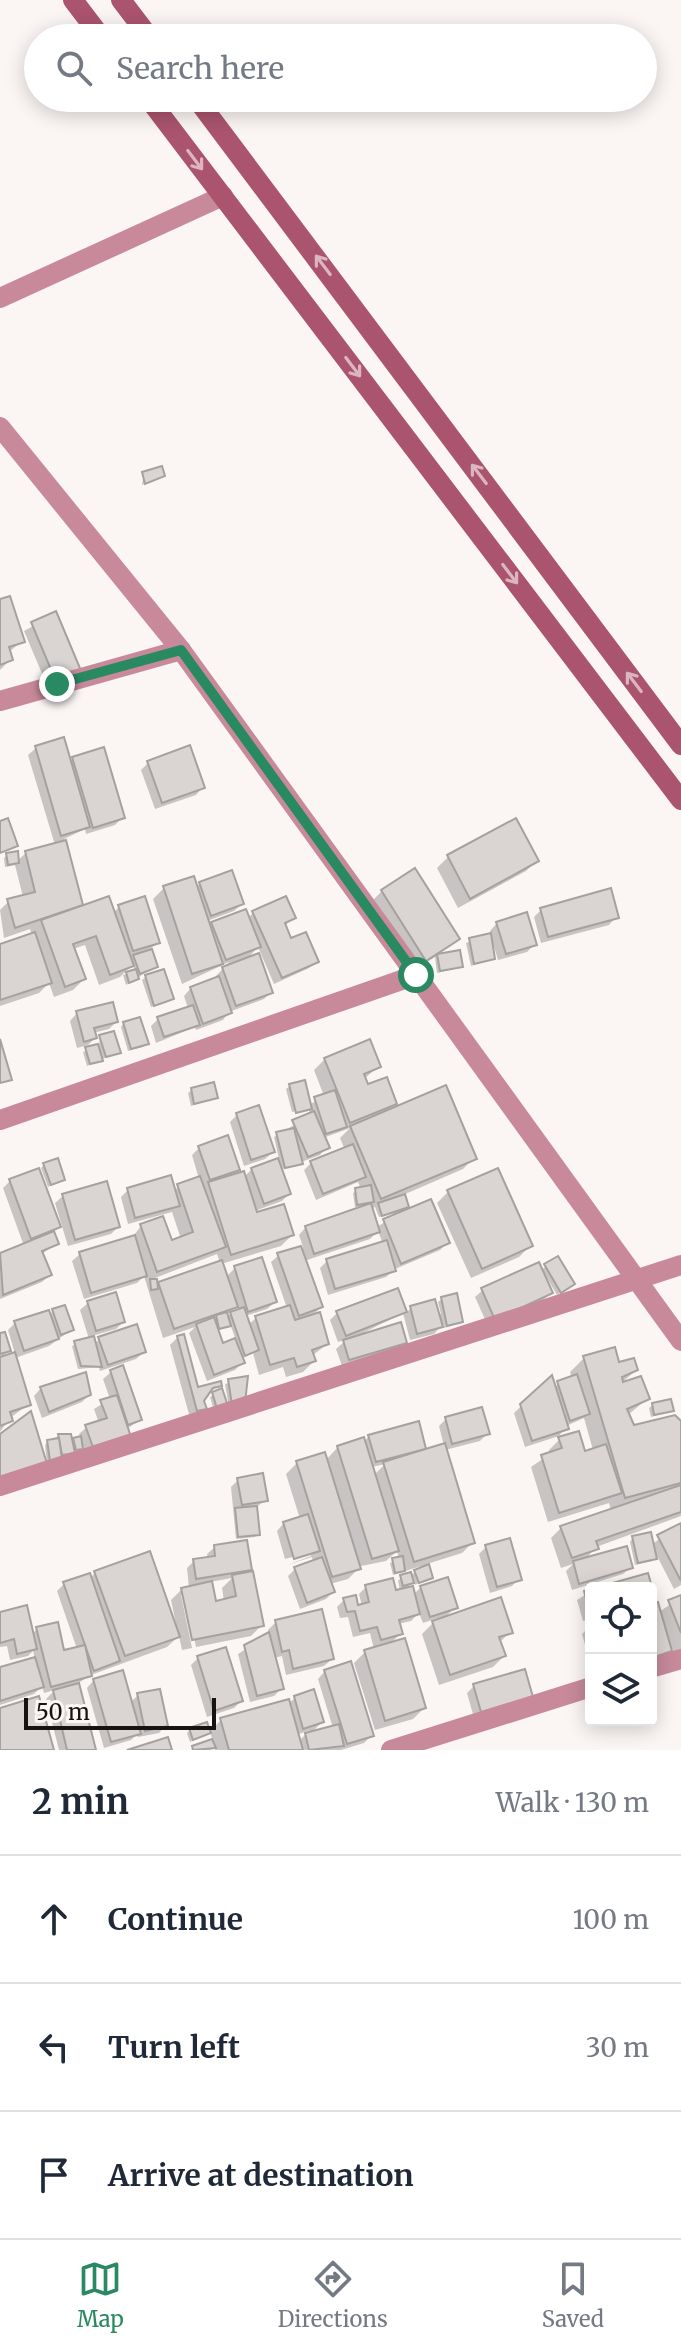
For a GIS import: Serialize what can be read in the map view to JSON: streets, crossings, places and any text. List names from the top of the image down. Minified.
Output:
{"scale_bar":"50 m","page":{"search":"Search here","scale":"50 m","heading":["2 min","Walk · 130 m"],"list":[["Continue","100 m"],["Turn left","30 m"],"Arrive at destination"],"nav":["Map","Directions","Saved"]}}
